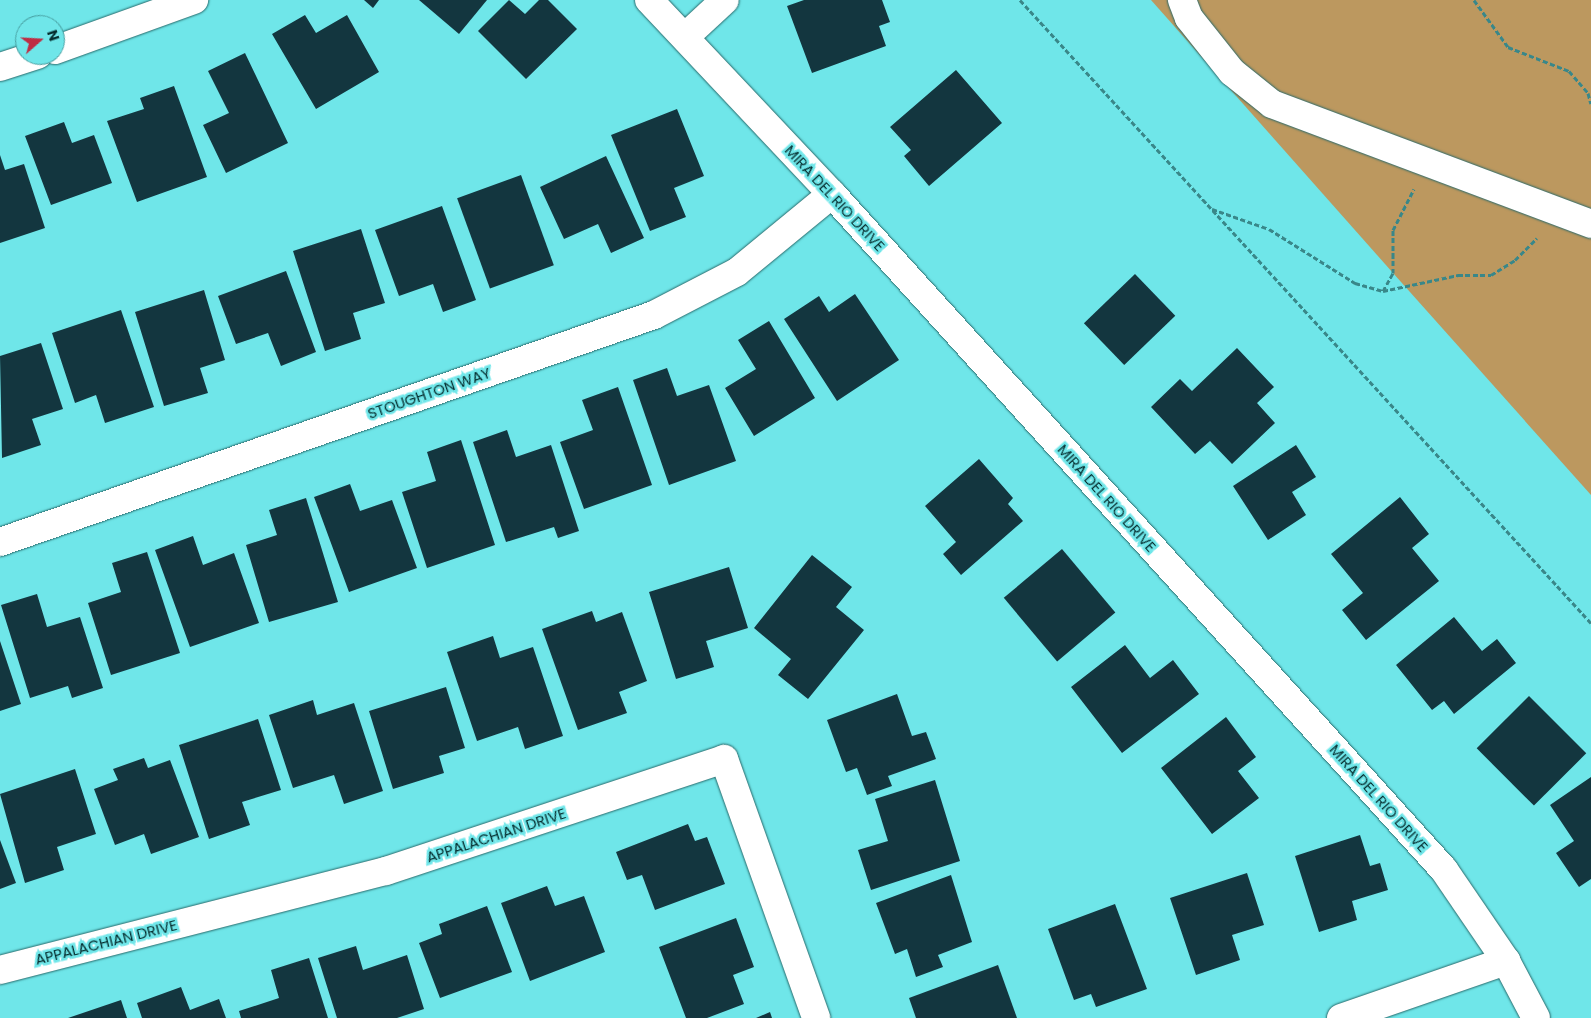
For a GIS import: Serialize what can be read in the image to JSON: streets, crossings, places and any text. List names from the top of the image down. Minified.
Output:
{"streets":{"street":["MIRA DEL RIO DRIVE","STOUGHTON WAY","APPALACHIAN DRIVE"]},"crossings":[["MIRA DEL RIO DRIVE","STOUGHTON WAY"]],"north":"right"}
